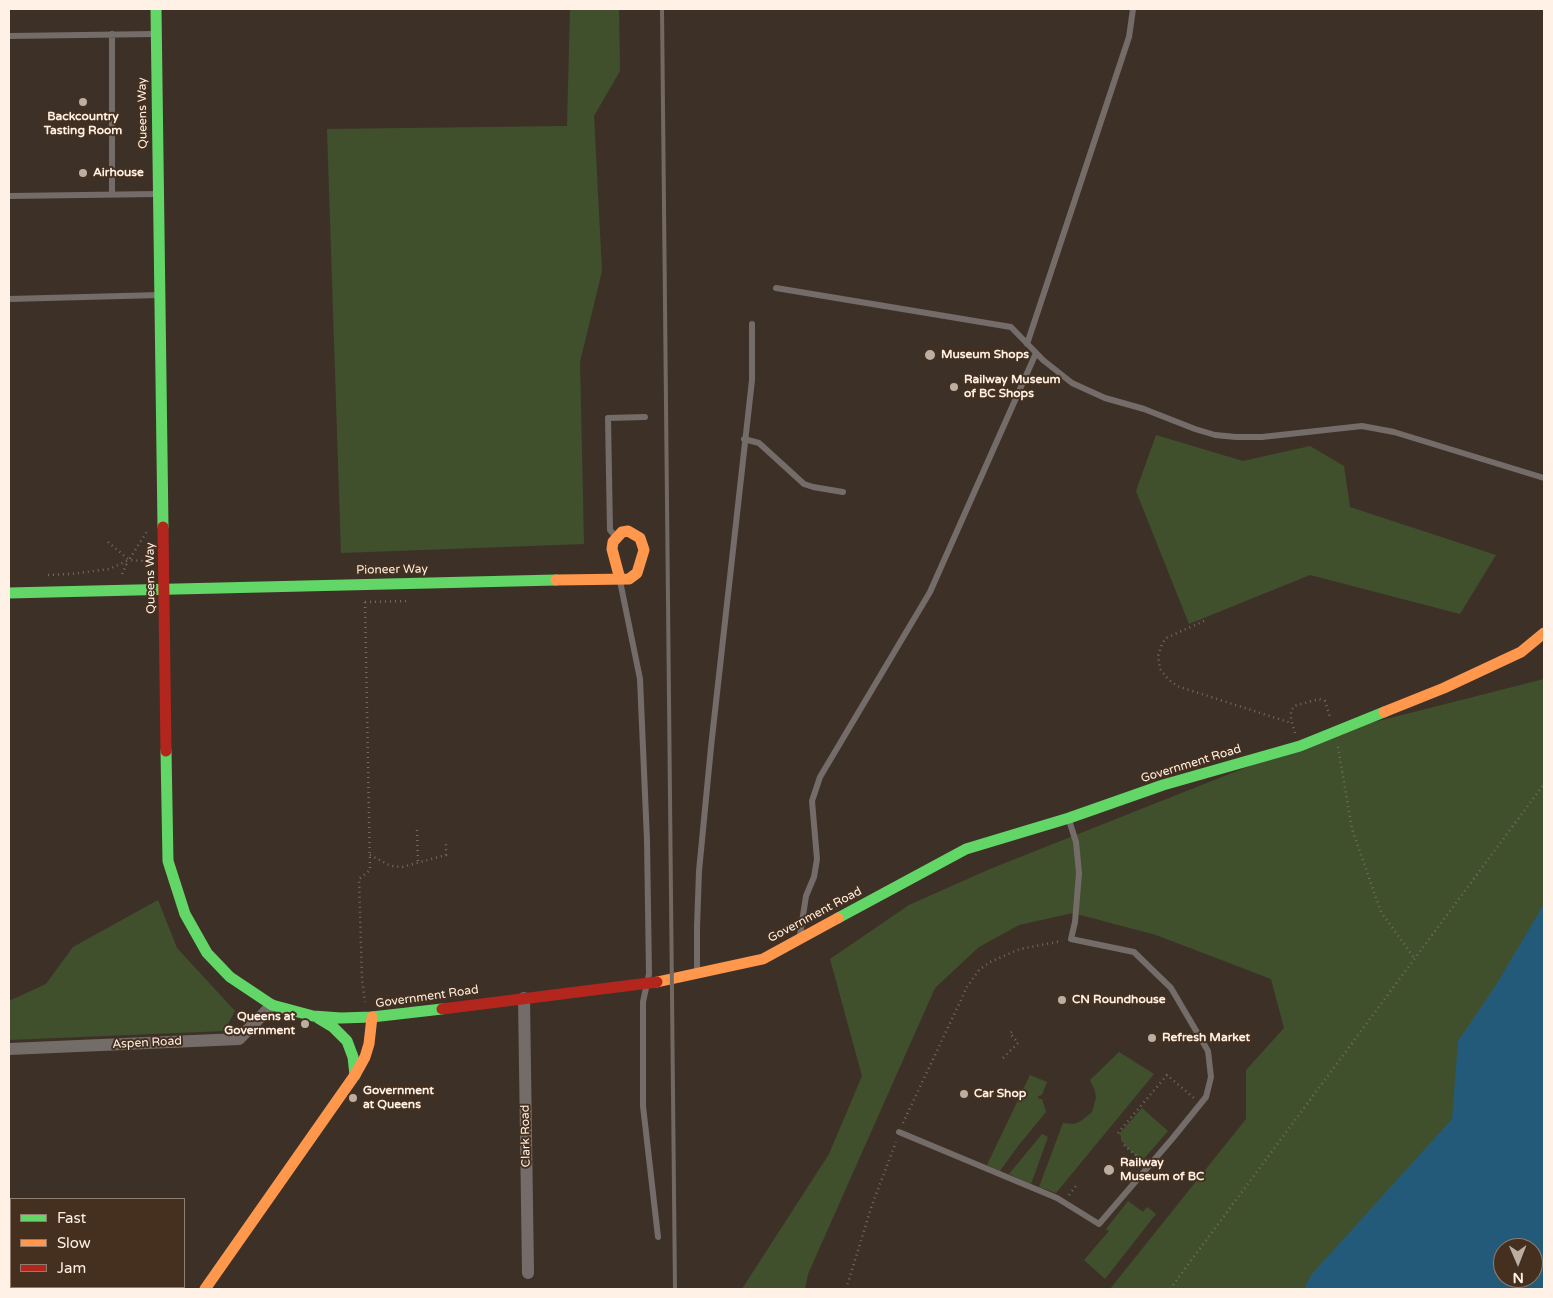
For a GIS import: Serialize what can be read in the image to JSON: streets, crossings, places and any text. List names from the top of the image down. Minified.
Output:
{"streets":{"street":["Queens Way","Pioneer Way","Government Road","Aspen Road","Clark Road"]},"crossings":[["Queens Way","Pioneer Way"],["Queens Way","Government Road"],["Queens Way","Aspen Road"],["Government Road","Clark Road"]],"places":["Backcountry Tasting Room","Airhouse","Museum Shops","Railway Museum of BC Shops","CN Roundhouse","Queens at Government","Refresh Market","Car Shop","Government at Queens","Railway Museum of BC"],"legend":["Fast","Slow","Jam"],"north":"bottom"}
